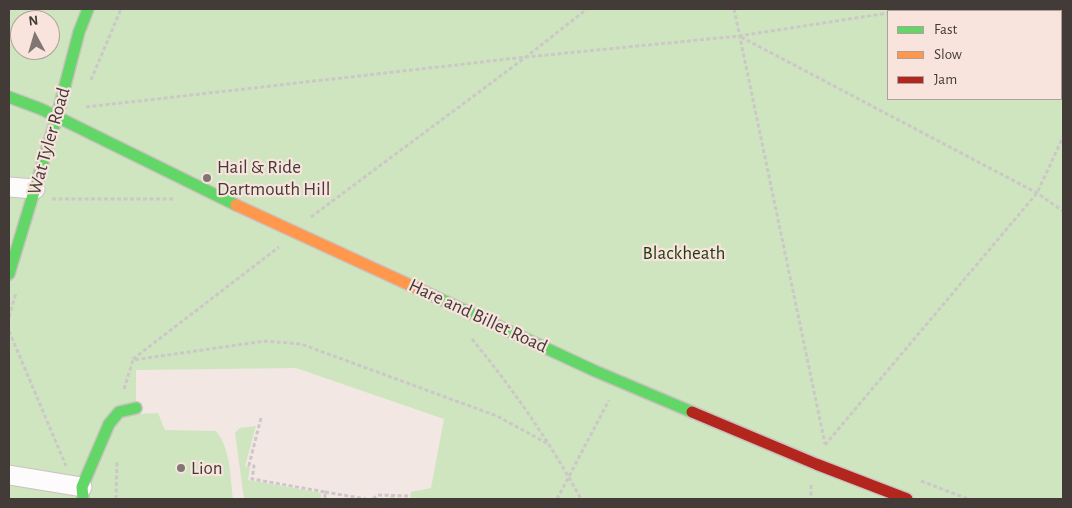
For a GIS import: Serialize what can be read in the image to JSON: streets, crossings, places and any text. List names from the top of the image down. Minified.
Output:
{"streets":{"street":["Wat Tyler Road","Hare and Billet Road"]},"crossings":[["Wat Tyler Road","Hare and Billet Road"]],"parks":["Blackheath"],"places":["Hail & Ride Dartmouth Hill","Lion"],"legend":["Fast","Slow","Jam"],"north":"top"}
